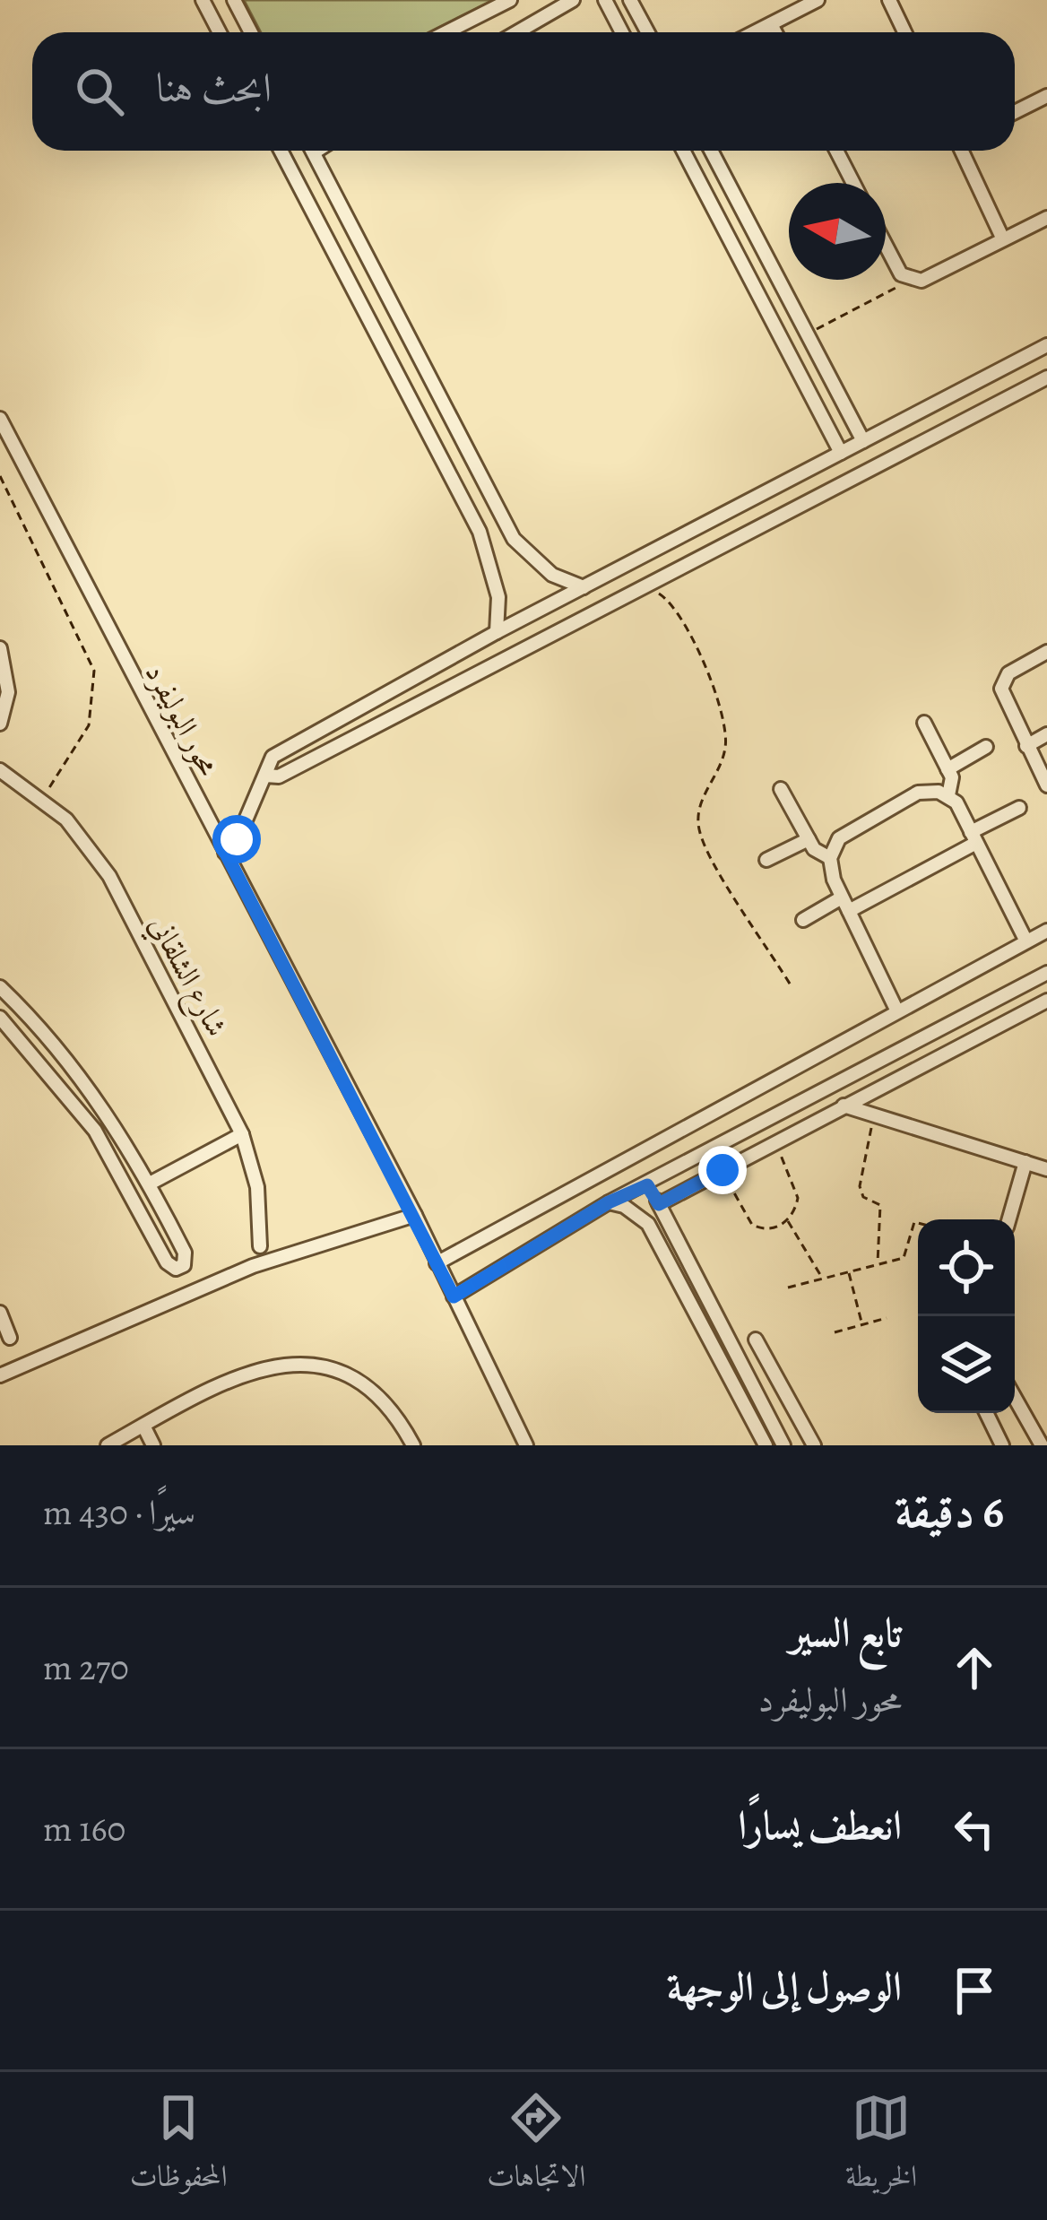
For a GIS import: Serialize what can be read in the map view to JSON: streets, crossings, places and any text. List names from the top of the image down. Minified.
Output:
{"streets":{"street":["محور البوليفرد","شارع الشلقاني"]},"north":"left","page":{"search":"ابحث هنا","heading":["6 دقيقة","سيرًا · 430 m"],"list":[["تابع السير","محور البوليفرد","270 m"],["انعطف يسارًا","160 m"],"الوصول إلى الوجهة"],"nav":["الخريطة","الاتجاهات","المحفوظات"]}}
